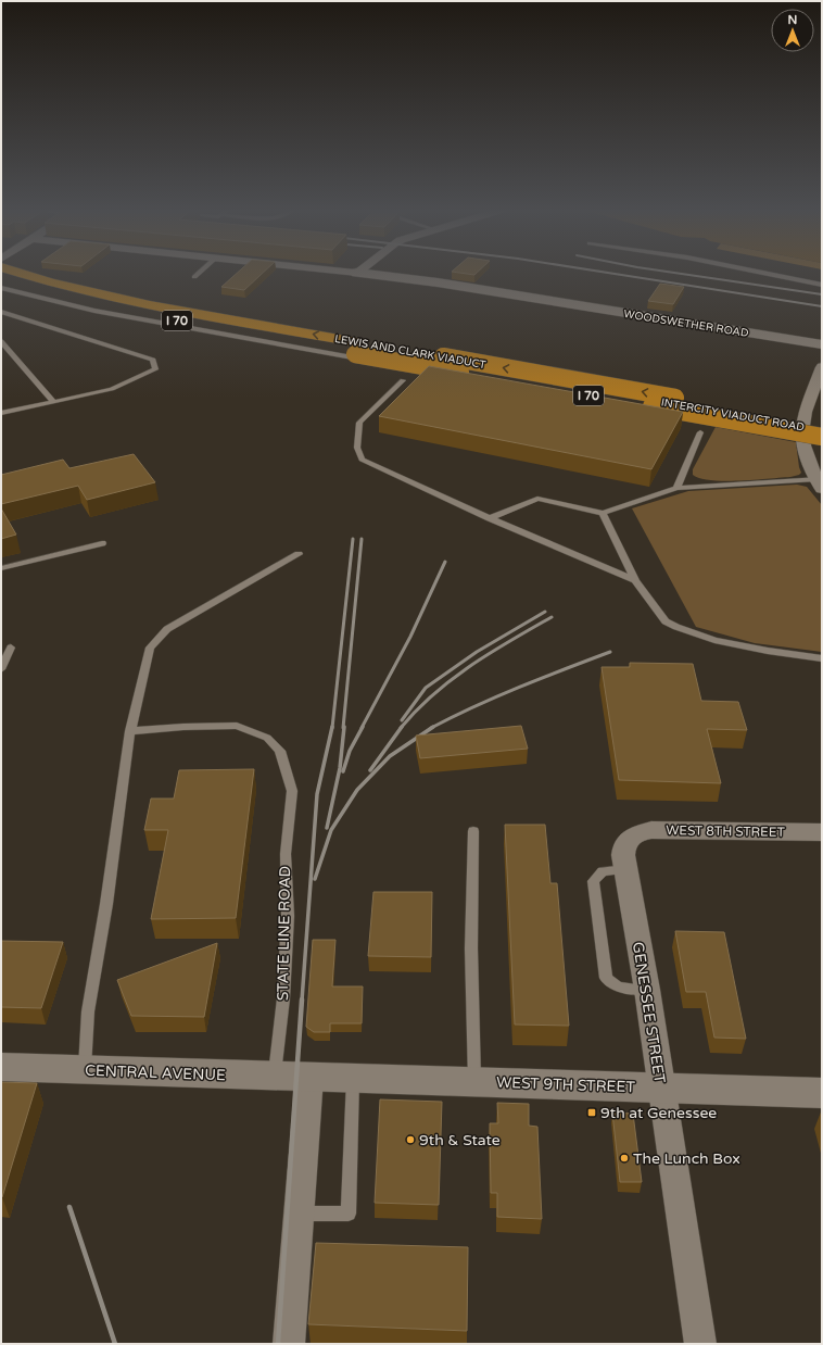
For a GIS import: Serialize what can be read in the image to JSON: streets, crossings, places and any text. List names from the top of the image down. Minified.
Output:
{"streets":{"highway":["I 70","LEWIS AND CLARK VIADUCT"],"street":["WOODSWETHER ROAD","WEST 8TH STREET","GENESSEE STREET","CENTRAL AVENUE","WEST 9TH STREET"],"lane":["INTERCITY VIADUCT ROAD","STATE LINE ROAD"]},"crossings":[["WEST 8TH STREET","GENESSEE STREET"],["STATE LINE ROAD","CENTRAL AVENUE"],["GENESSEE STREET","WEST 9TH STREET"],["CENTRAL AVENUE","WEST 9TH STREET"]],"places":{"transit":["9th at Genessee"],"other":["9th & State","The Lunch Box"]},"north":"top"}
